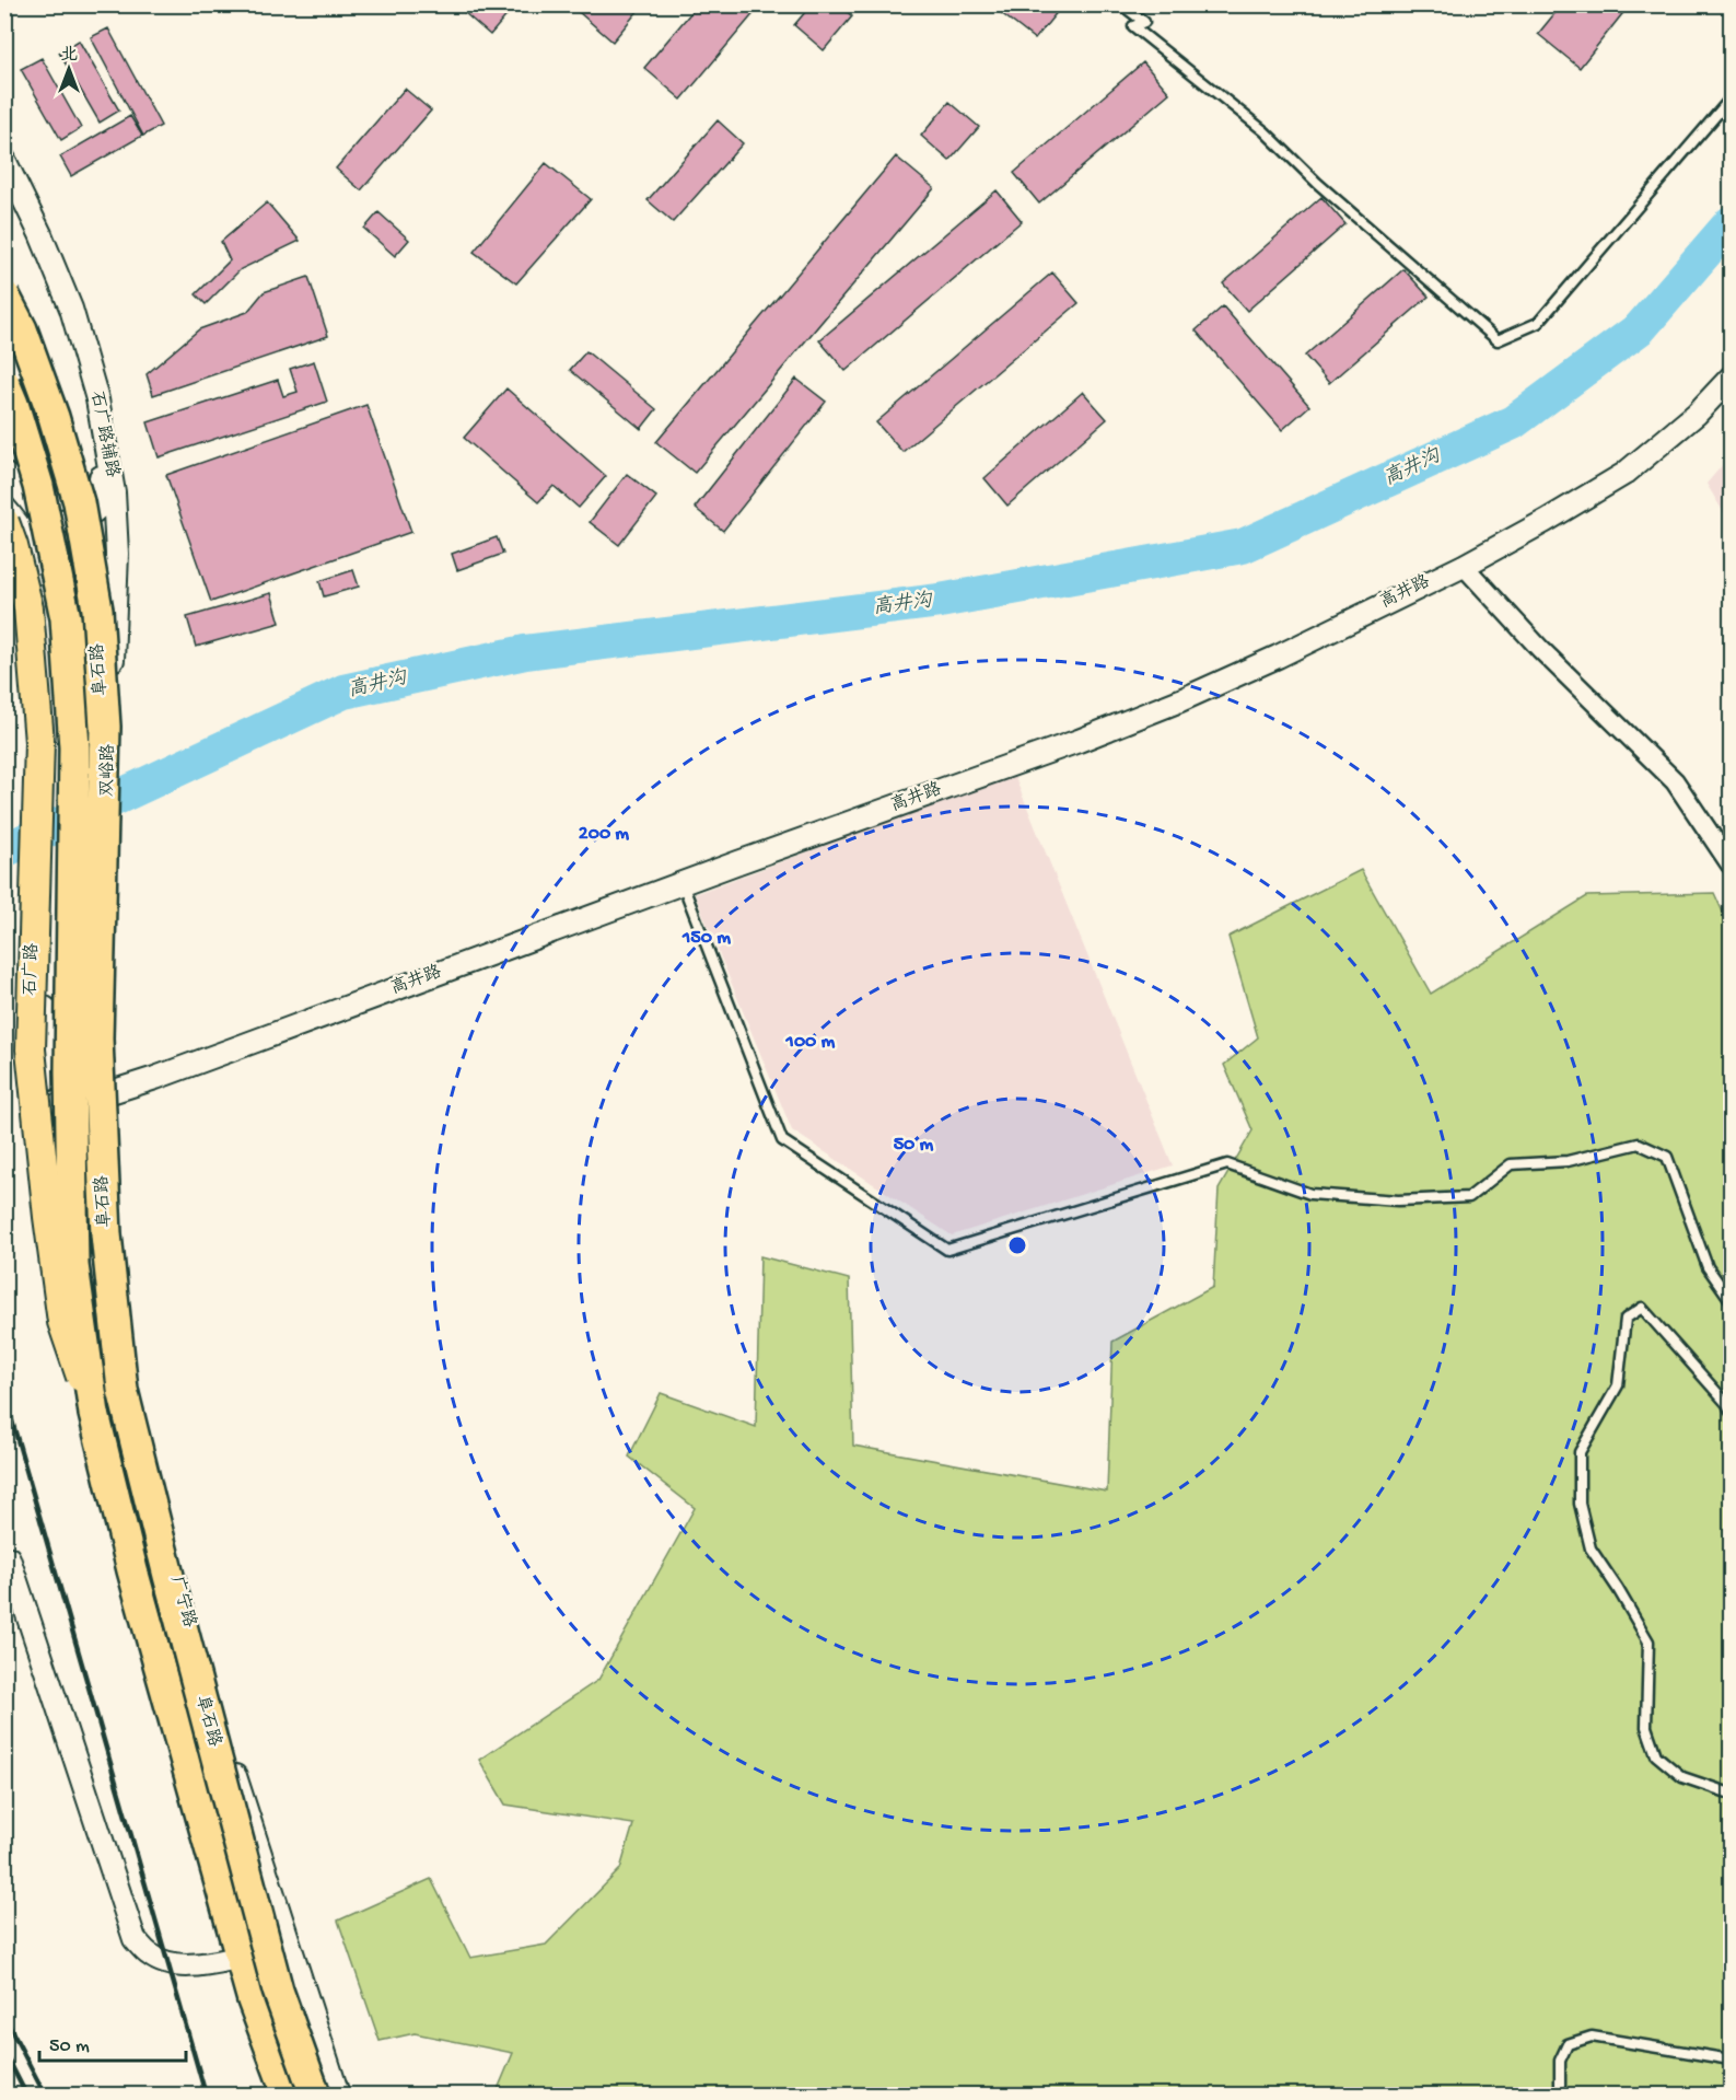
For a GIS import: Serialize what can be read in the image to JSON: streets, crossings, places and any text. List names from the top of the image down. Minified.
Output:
{"streets":{"highway":["阜石路"],"main road":["石广路"],"street":["石广路辅路","高井路","双峪路","广宁路"]},"crossings":[["石广路辅路","双峪路"],["高井路","双峪路"],["高井路","广宁路"],["阜石路","石广路"],["双峪路","广宁路"]],"water":["高井沟"],"scale_bar":"50 m","north":"top","rings":["200 m","150 m","100 m","50 m"]}
